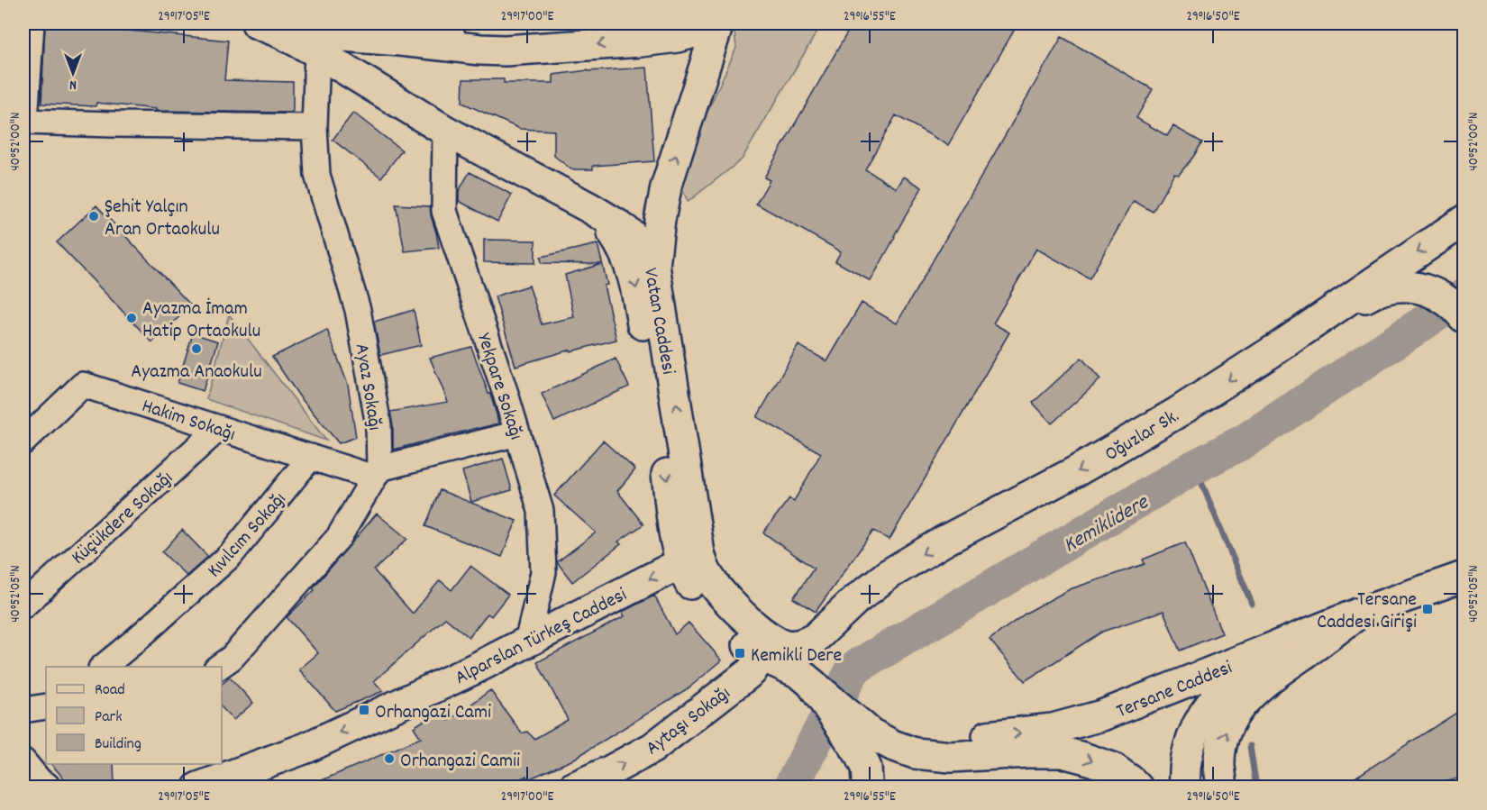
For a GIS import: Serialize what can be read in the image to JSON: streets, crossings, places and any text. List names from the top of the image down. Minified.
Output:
{"streets":{"main road":["Vatan Caddesi","Oğuzlar Sk.","Alparslan Türkeş Caddesi","Tersane Caddesi","Aytaşı Sokağı"],"street":["Yekpare Sokağı","Ayaz Sokağı","Hakim Sokağı","Küçükdere Sokağı","Kıvılcım Sokağı"]},"crossings":[["Vatan Caddesi","Yekpare Sokağı"],["Vatan Caddesi","Ayaz Sokağı"],["Vatan Caddesi","Oğuzlar Sk."],["Vatan Caddesi","Alparslan Türkeş Caddesi"],["Yekpare Sokağı","Alparslan Türkeş Caddesi"],["Ayaz Sokağı","Hakim Sokağı"],["Hakim Sokağı","Küçükdere Sokağı"],["Hakim Sokağı","Kıvılcım Sokağı"]],"one_way":["Oğuzlar Sk.","Alparslan Türkeş Caddesi","Tersane Caddesi","Aytaşı Sokağı"],"water":["Kemiklidere"],"places":{"other":["Şehit Yalçın Aran Ortaokulu","Ayazma İmam Hatip Ortaokulu","Ayazma Anaokulu","Orhangazi Camii"],"transit":["Tersane Caddesi Girişi","Kemikli Dere","Orhangazi Cami"]},"legend":["Road","Park","Building"],"north":"bottom","coordinates":["29°17'05\"E","29°17'00\"E","29°16'55\"E","29°16'50\"E","40°52'00\"N","40°52'05\"N"]}
